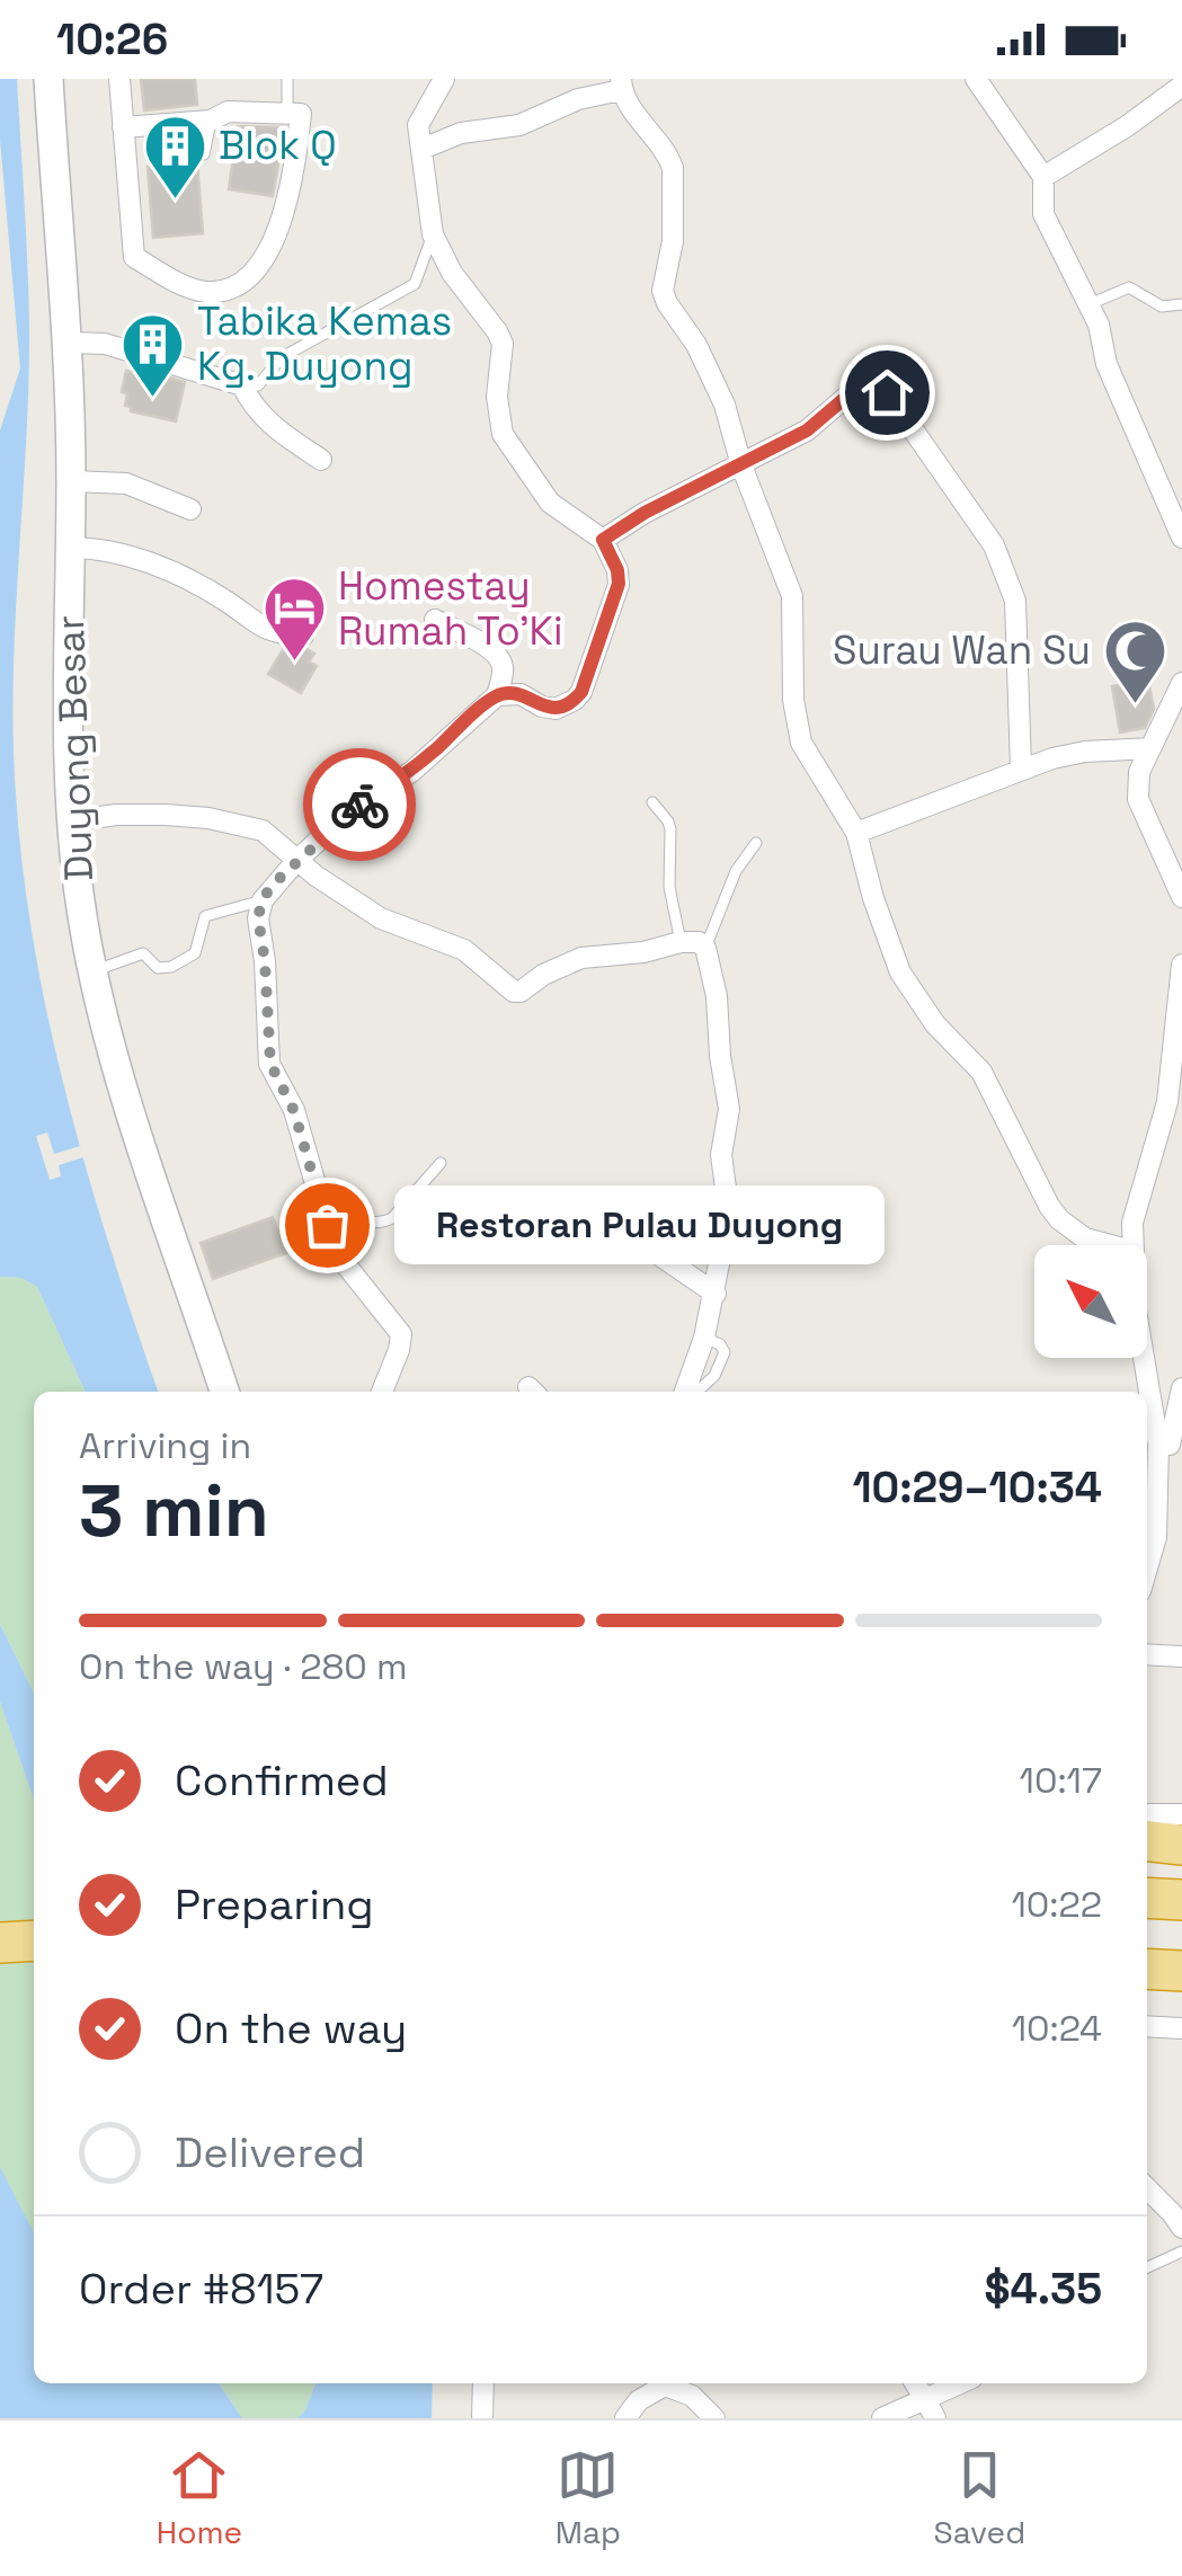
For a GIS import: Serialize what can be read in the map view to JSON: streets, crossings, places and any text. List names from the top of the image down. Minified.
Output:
{"streets":{"street":["Duyong Besar"]},"places":{"building":["Blok Q","Tabika Kemas Kg. Duyong"],"hotel":["Homestay Rumah To’Ki"],"mosque":["Surau Wan Su"],"other":["Restoran Pulau Duyong"]},"north":"top left","page":{"status":"10:26","bubble":"Restoran Pulau Duyong","heading":["3 min","Arriving in","10:29–10:34"],"panel":["Order #8157","$4.35"],"bar":"On the way · 280 m","list":[["Confirmed","10:17"],["Preparing","10:22"],["On the way","10:24"],"Delivered"],"tabs":["Home","Map","Saved"]}}
